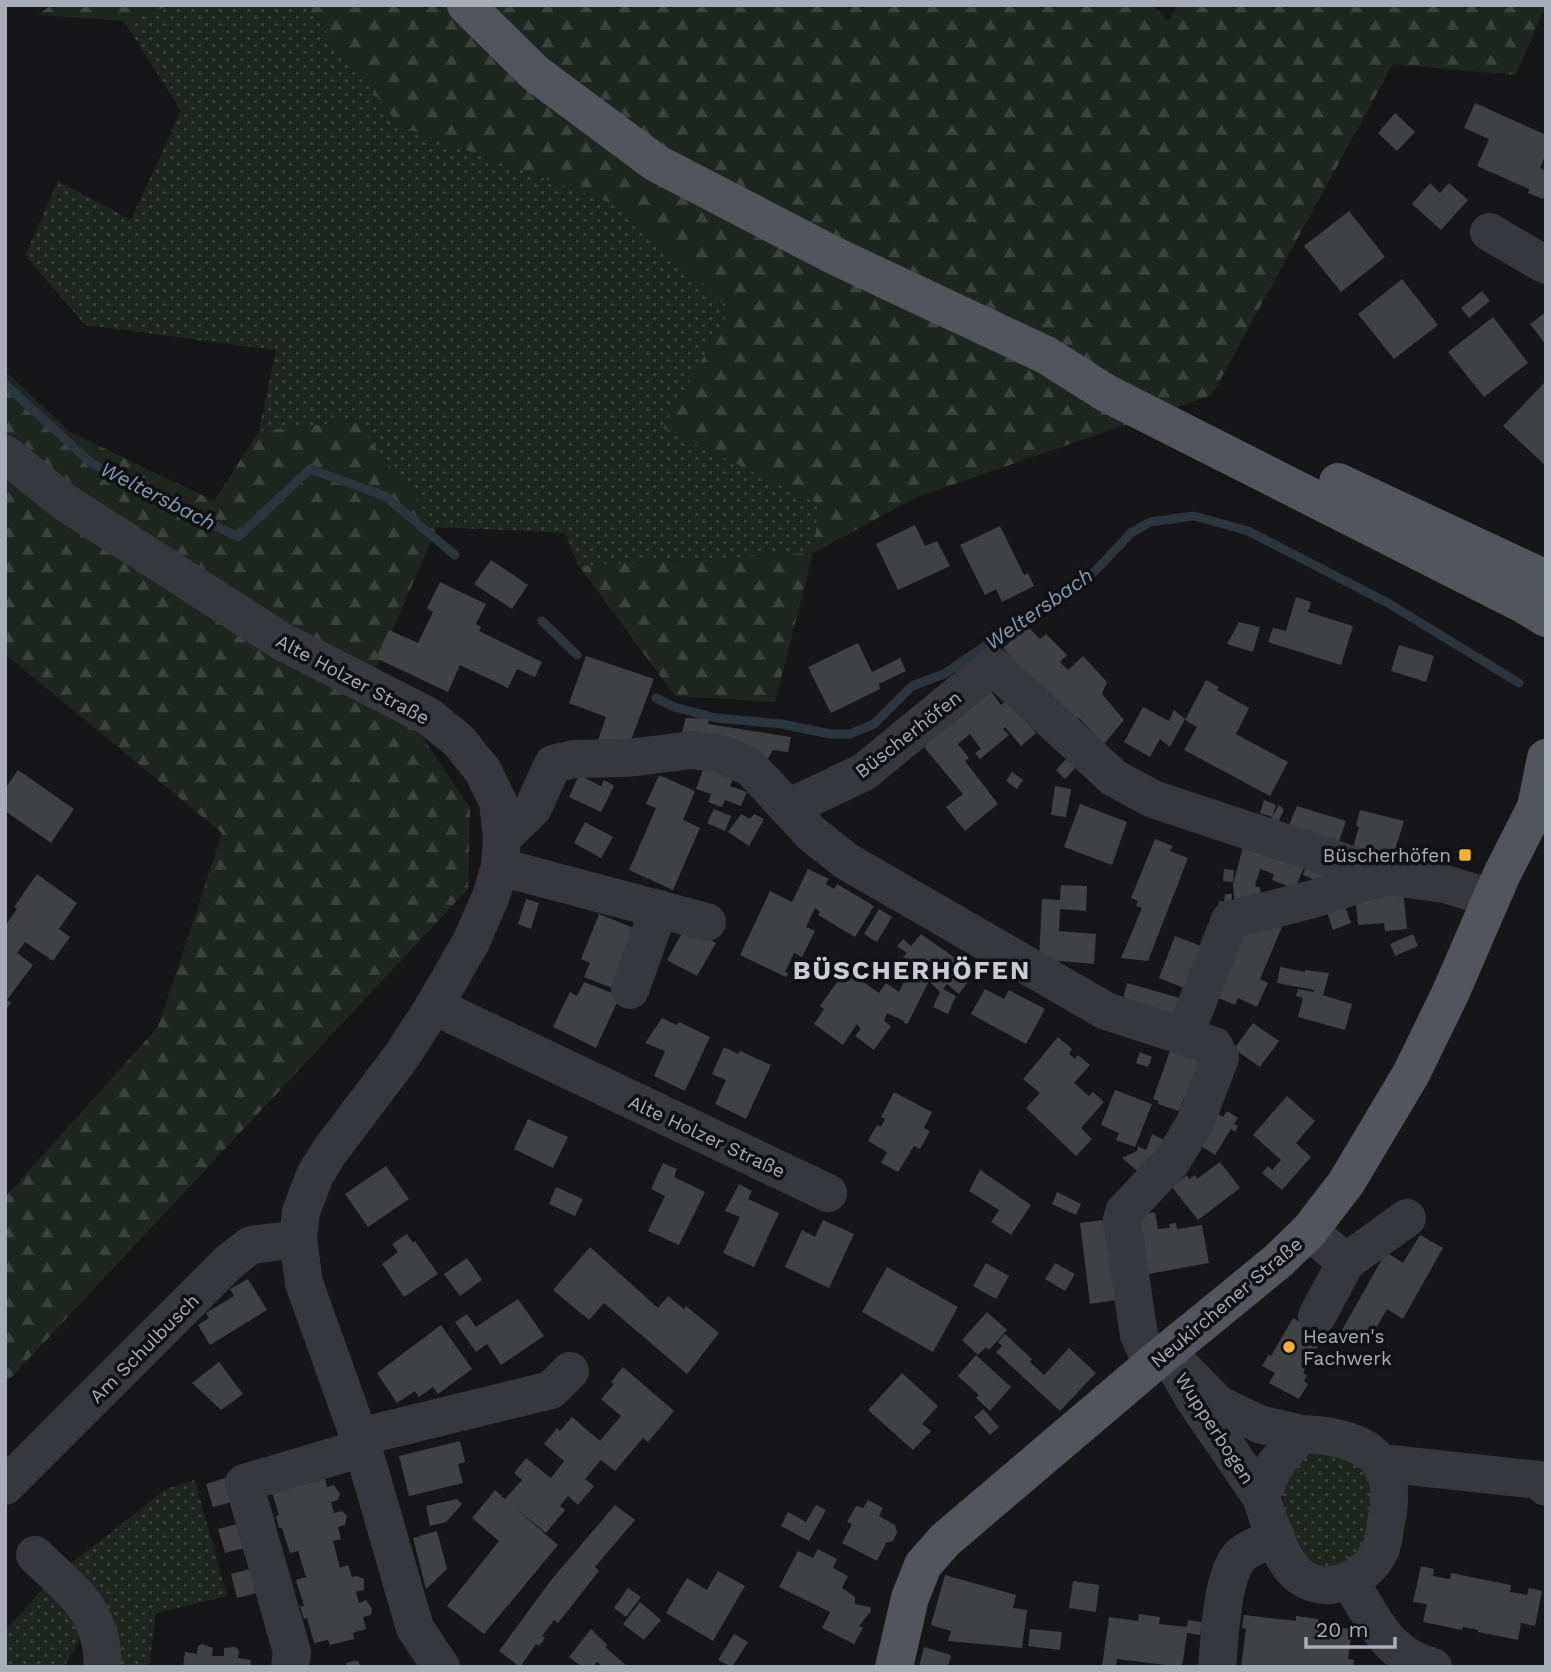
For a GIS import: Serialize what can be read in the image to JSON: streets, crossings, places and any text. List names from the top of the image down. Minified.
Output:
{"streets":{"main road":["Neukirchener Straße"],"street":["Alte Holzer Straße","Büscherhöfen","Am Schulbusch","Wupperbogen"]},"crossings":[["Alte Holzer Straße","Am Schulbusch"],["Büscherhöfen","Neukirchener Straße"],["Neukirchener Straße","Wupperbogen"]],"districts":["BÜSCHERHÖFEN"],"water":["Weltersbach"],"places":{"transit":["Büscherhöfen"],"other":["Heaven's Fachwerk"]},"scale_bar":"20 m"}
